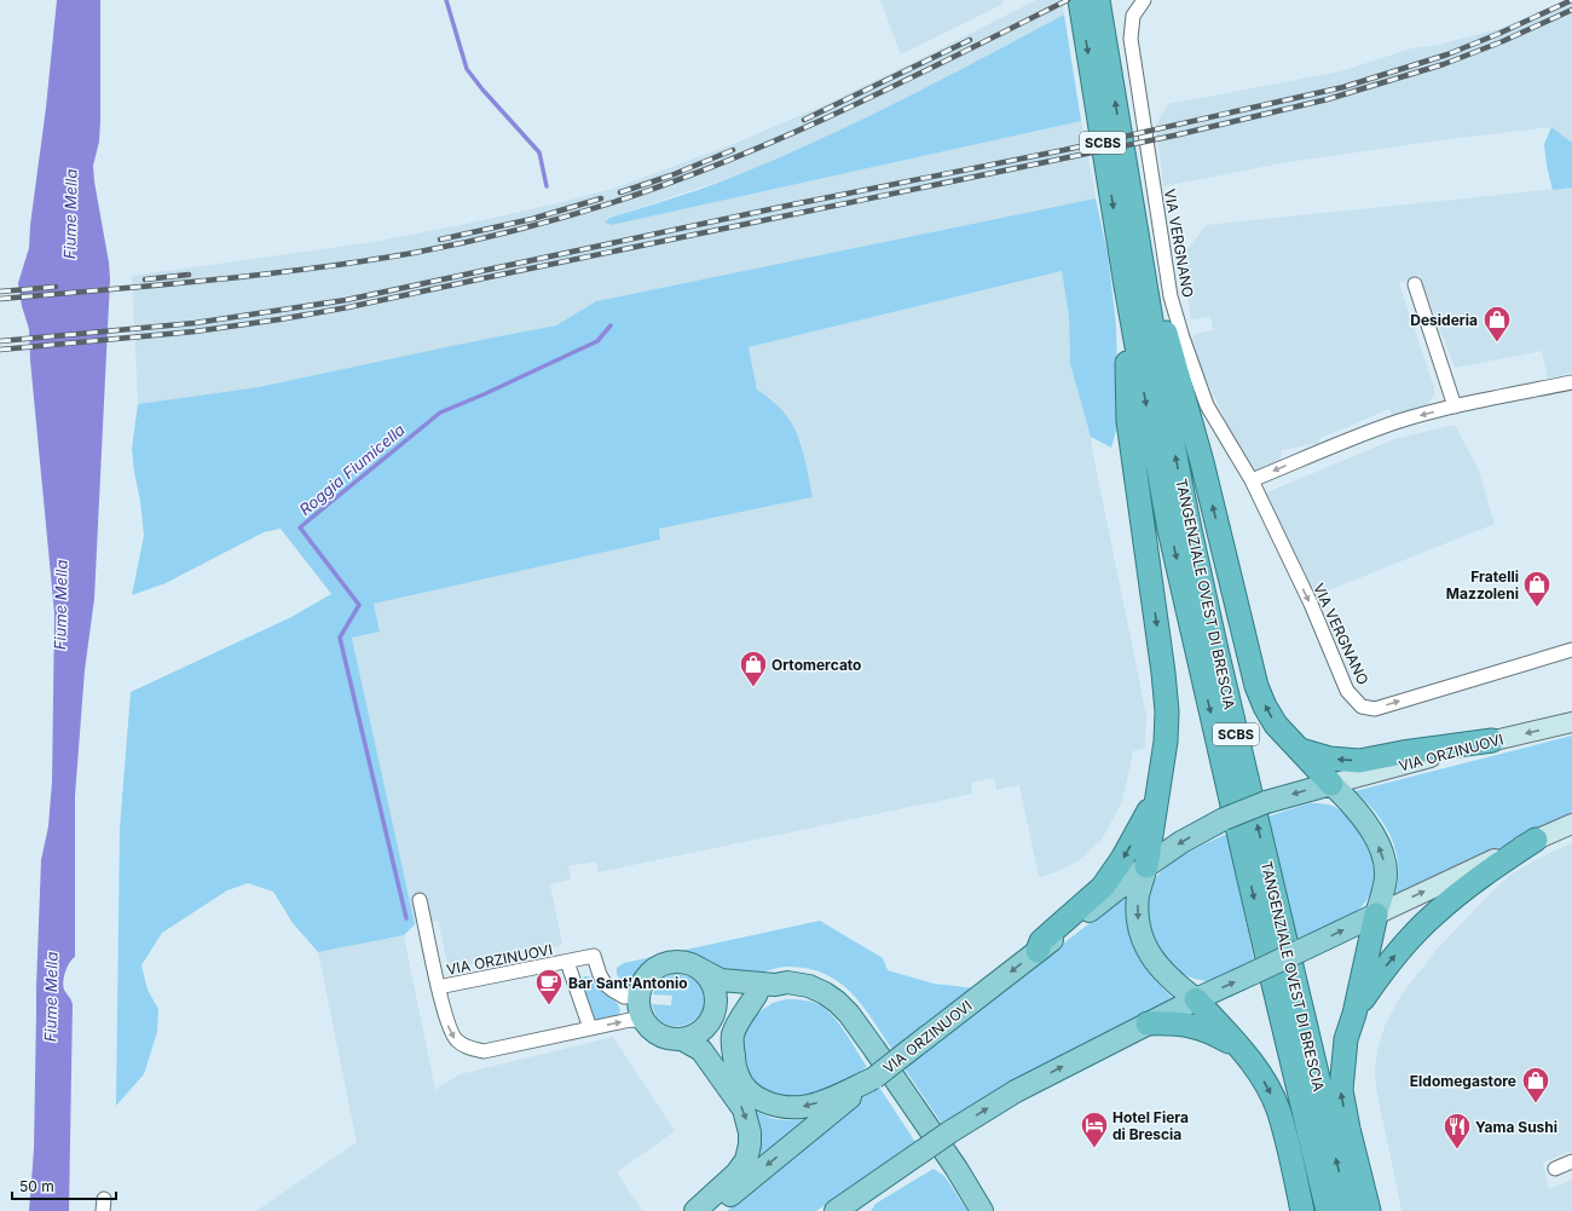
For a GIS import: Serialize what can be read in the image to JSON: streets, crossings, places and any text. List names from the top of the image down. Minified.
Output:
{"streets":{"highway":["SCBS","TANGENZIALE OVEST DI BRESCIA"],"main road":["VIA ORZINUOVI"],"street":["VIA VERGNANO"]},"water":["Fiume Mella","Roggia Fiumicella"],"places":{"shop":["Desideria","Fratelli Mazzoleni","Ortomercato","Eldomegastore"],"cafe":["Bar Sant'Antonio"],"hotel":["Hotel Fiera di Brescia"],"restaurant":["Yama Sushi"]},"scale_bar":"50 m"}
